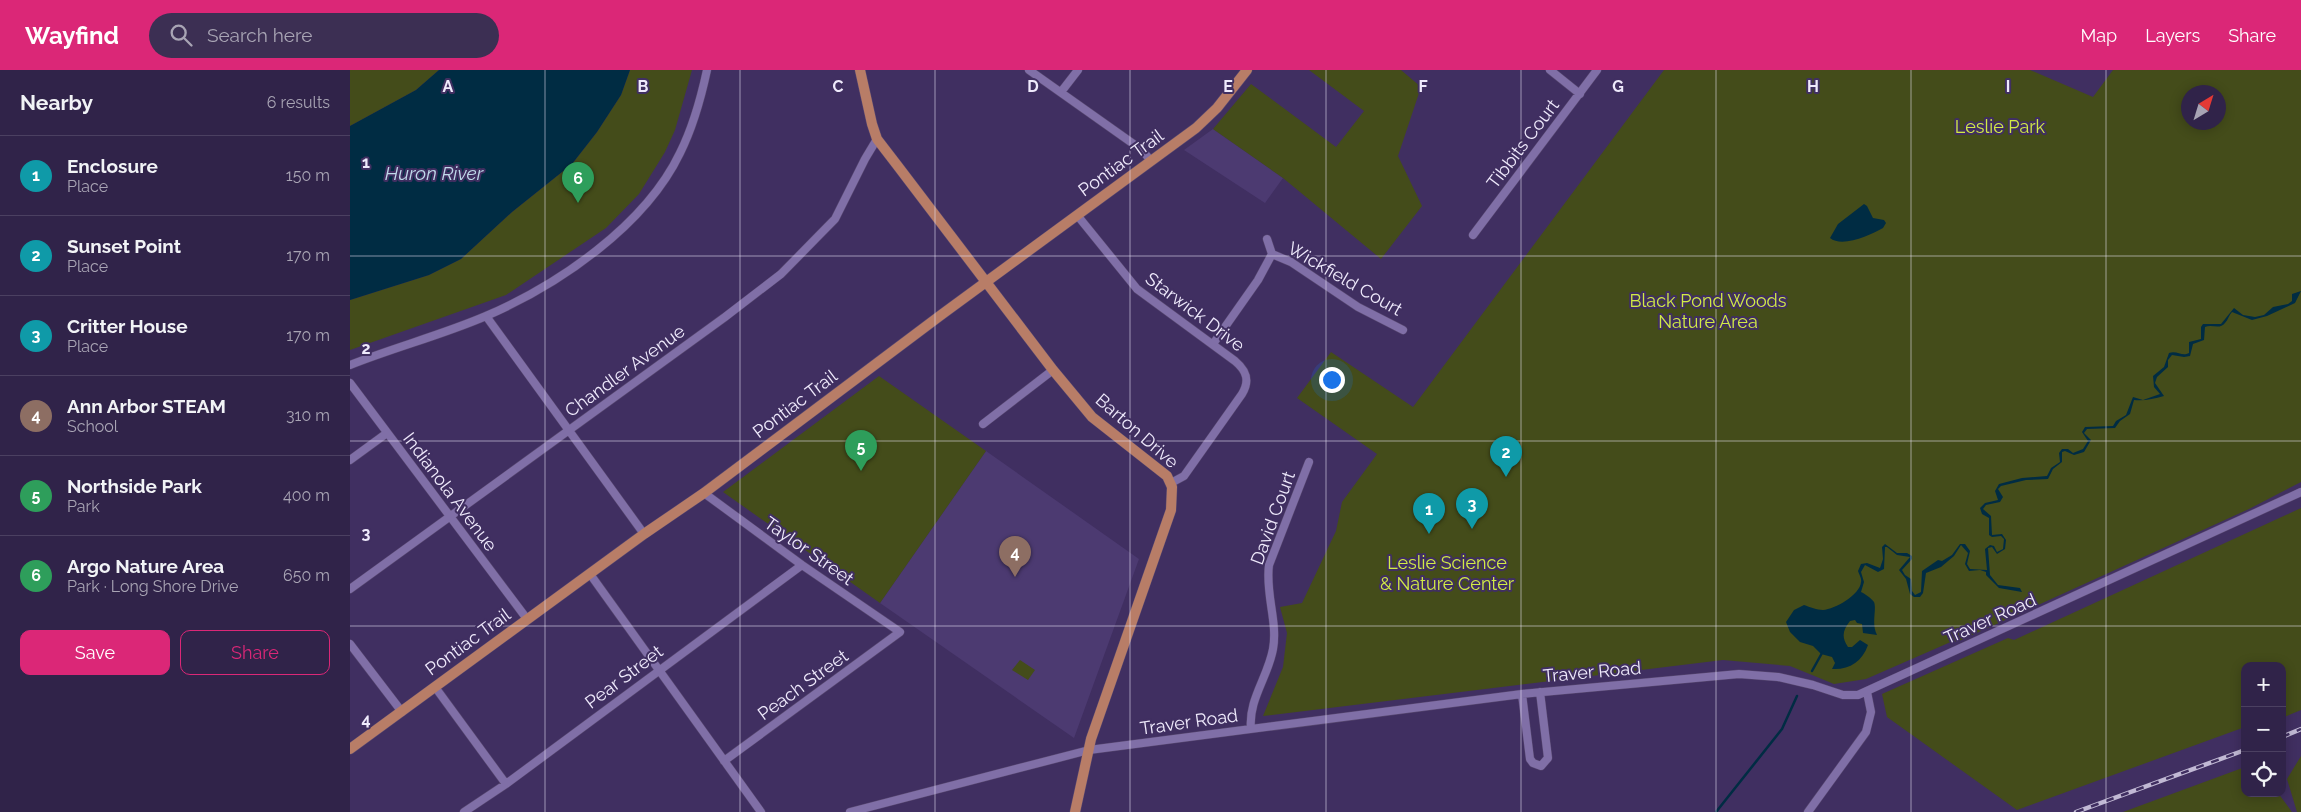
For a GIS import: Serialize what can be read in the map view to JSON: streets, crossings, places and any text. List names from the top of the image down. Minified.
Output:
{"streets":{"main road":["Pontiac Trail","Barton Drive"],"street":["Tibbits Court","Wickfield Court","Starwick Drive","Chandler Avenue","Indianola Avenue","David Court","Taylor Street","Traver Road","Pear Street","Peach Street"]},"crossings":[["Pontiac Trail","Starwick Drive"],["Pontiac Trail","Barton Drive"],["Pontiac Trail","Indianola Avenue"],["Pontiac Trail","Taylor Street"],["Wickfield Court","Starwick Drive"],["Starwick Drive","Barton Drive"],["Chandler Avenue","Barton Drive"],["Chandler Avenue","Indianola Avenue"],["Barton Drive","Traver Road"],["David Court","Traver Road"],["Taylor Street","Pear Street"],["Taylor Street","Peach Street"]],"water":["Huron River"],"parks":["Leslie Park","Black Pond Woods Nature Area","Leslie Science & Nature Center"],"north":"top right","page":{"header":"Wayfind","search":"Search here","nav":["Map","Layers","Share"],"heading":["Nearby","6 results"],"list":[{"mark":"1","name":"Enclosure","note":"Place","value":"150 m"},{"mark":"2","name":"Sunset Point","note":"Place","value":"170 m"},{"mark":"3","name":"Critter House","note":"Place","value":"170 m"},{"mark":"4","name":"Ann Arbor STEAM","note":"School","value":"310 m"},{"mark":"5","name":"Northside Park","note":"Park","value":"400 m"},{"mark":"6","name":"Argo Nature Area","note":"Park · Long Shore Drive","value":"650 m"}],"pins":["6","5","2","3","1","4"],"buttons":["Save","Share"],"map_buttons":["+","−"]},"grid":{"columns":["A","B","C","D","E","F","G","H","I"],"rows":["1","2","3","4"]}}
